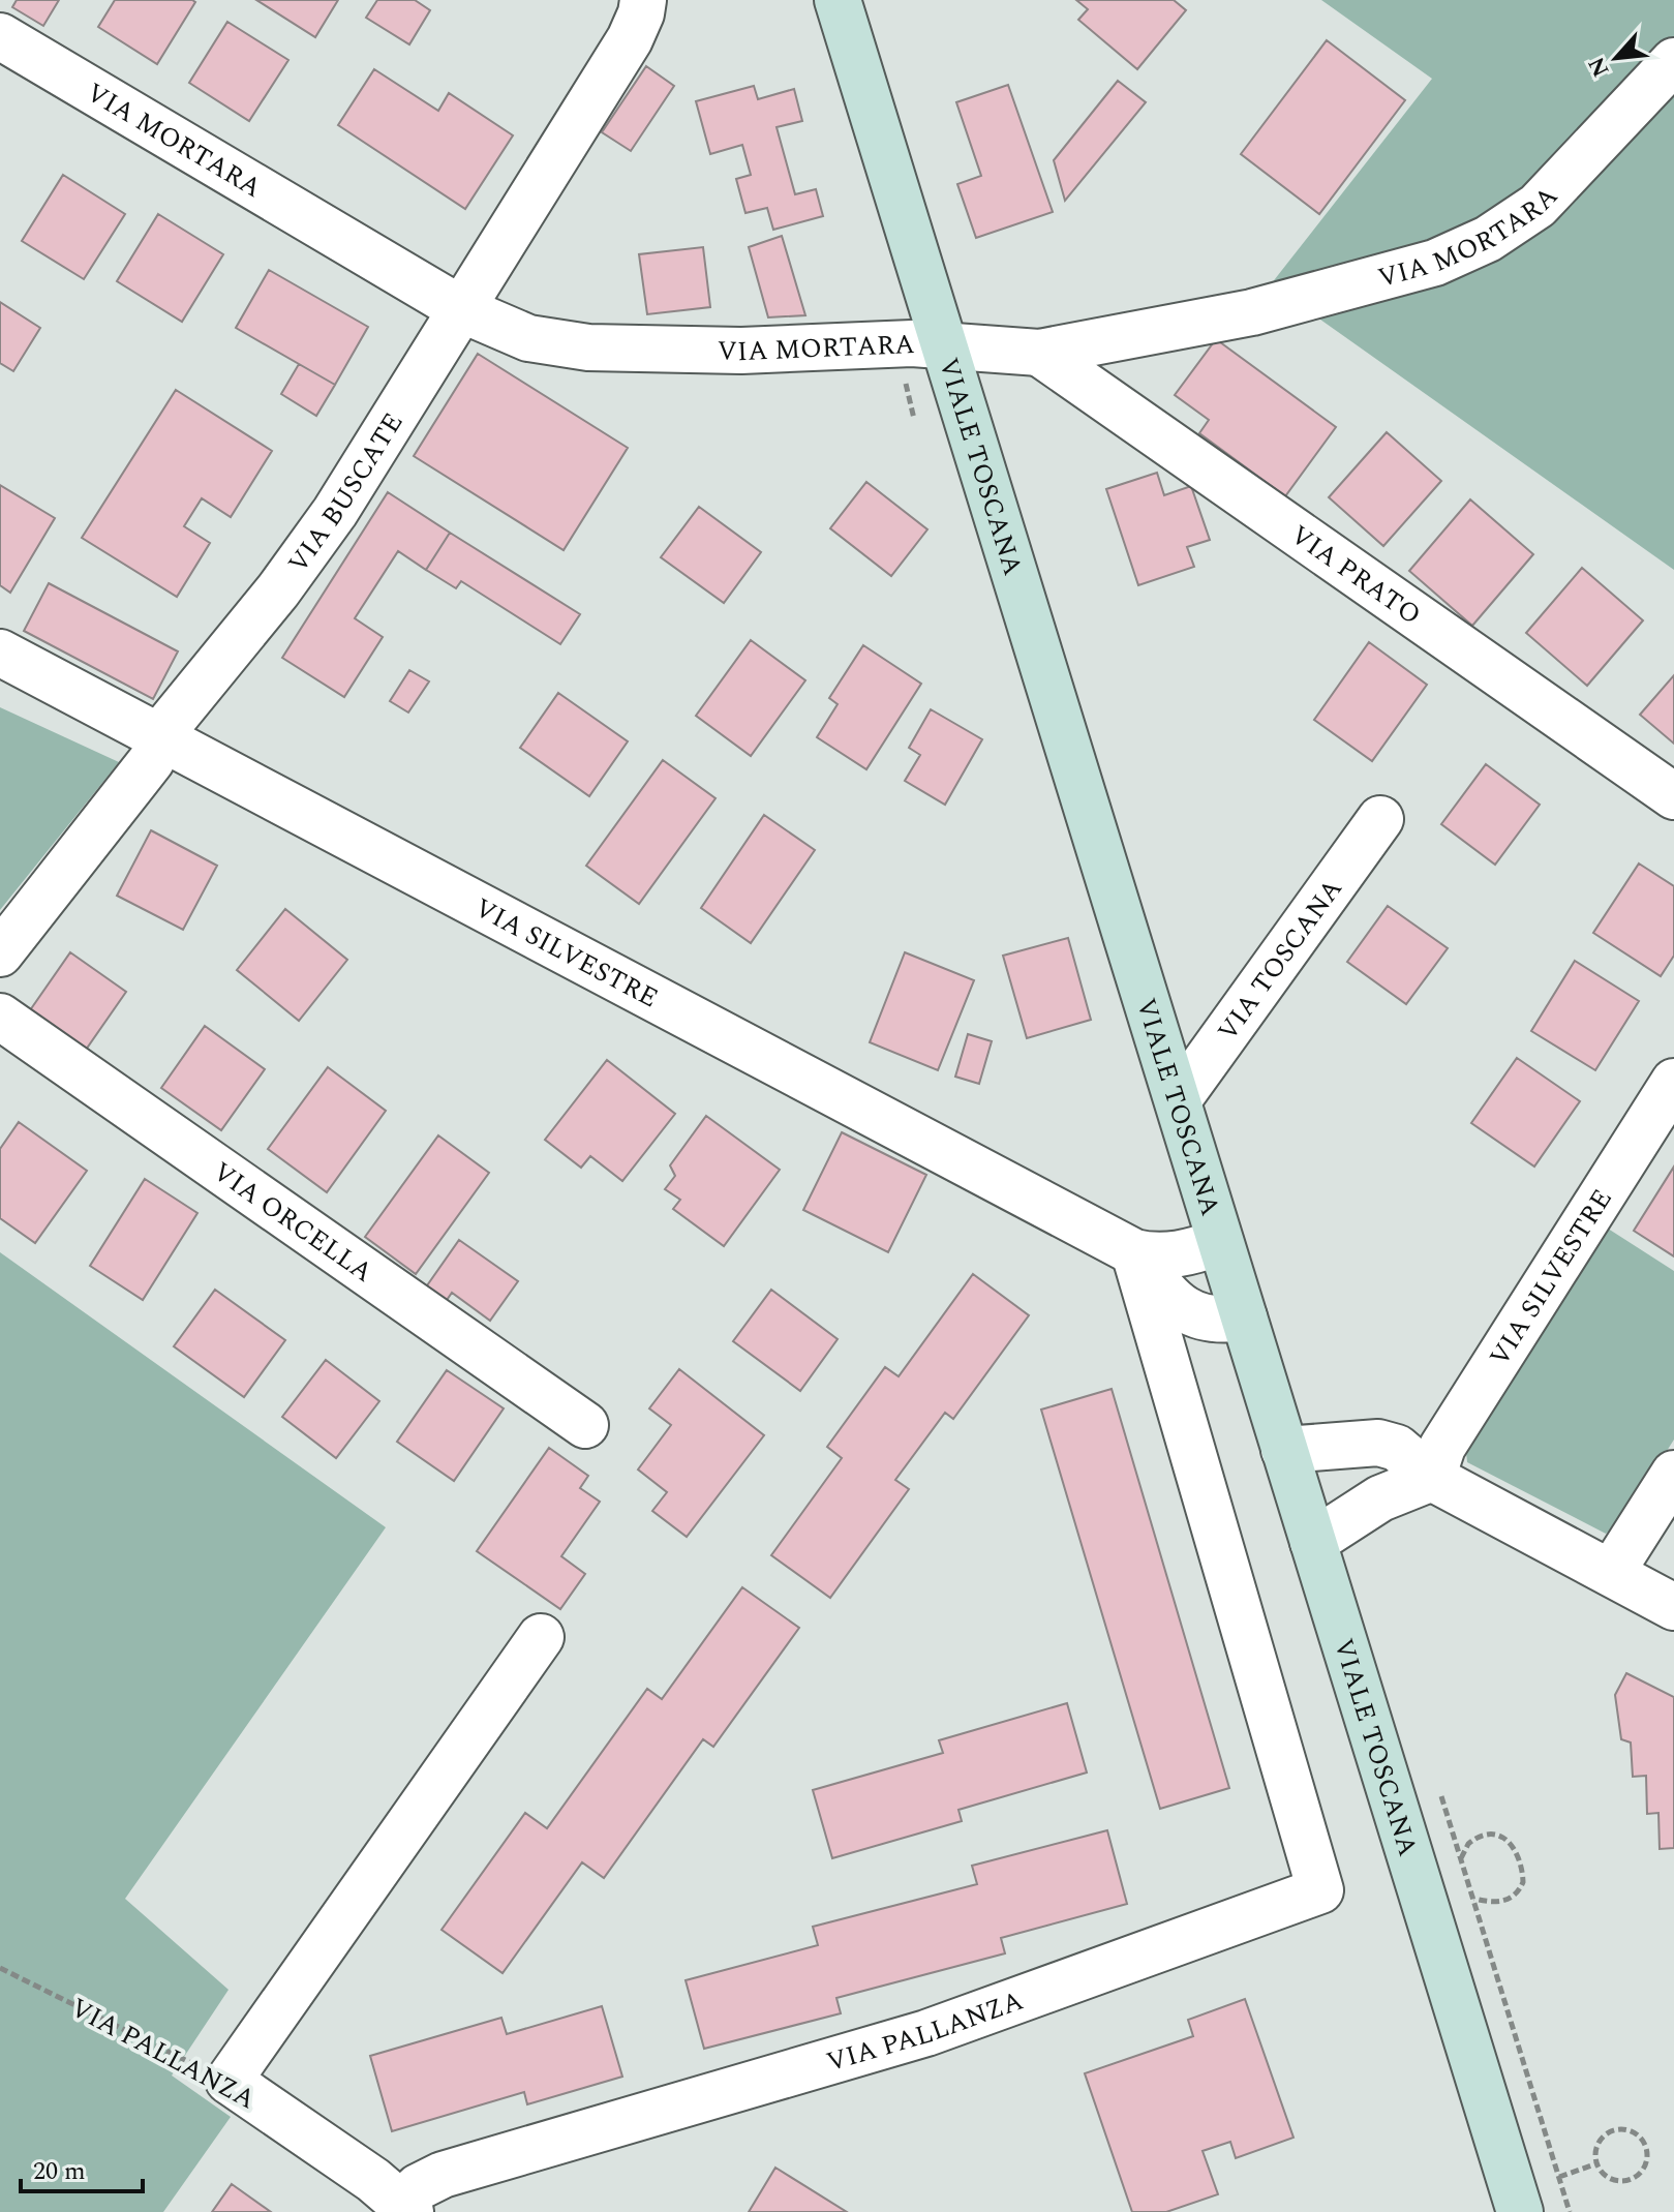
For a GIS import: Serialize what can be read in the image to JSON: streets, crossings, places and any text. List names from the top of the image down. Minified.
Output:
{"streets":{"street":["VIA MORTARA","VIALE TOSCANA","VIA BUSCATE","VIA PRATO","VIA SILVESTRE","VIA TOSCANA","VIA ORCELLA","VIA PALLANZA"]},"crossings":[["VIA MORTARA","VIALE TOSCANA"],["VIA MORTARA","VIA BUSCATE"],["VIA MORTARA","VIA PRATO"],["VIALE TOSCANA","VIA SILVESTRE"],["VIALE TOSCANA","VIA TOSCANA"],["VIA BUSCATE","VIA SILVESTRE"],["VIA SILVESTRE","VIA PALLANZA"]],"scale_bar":"20 m","north":"bottom left"}
